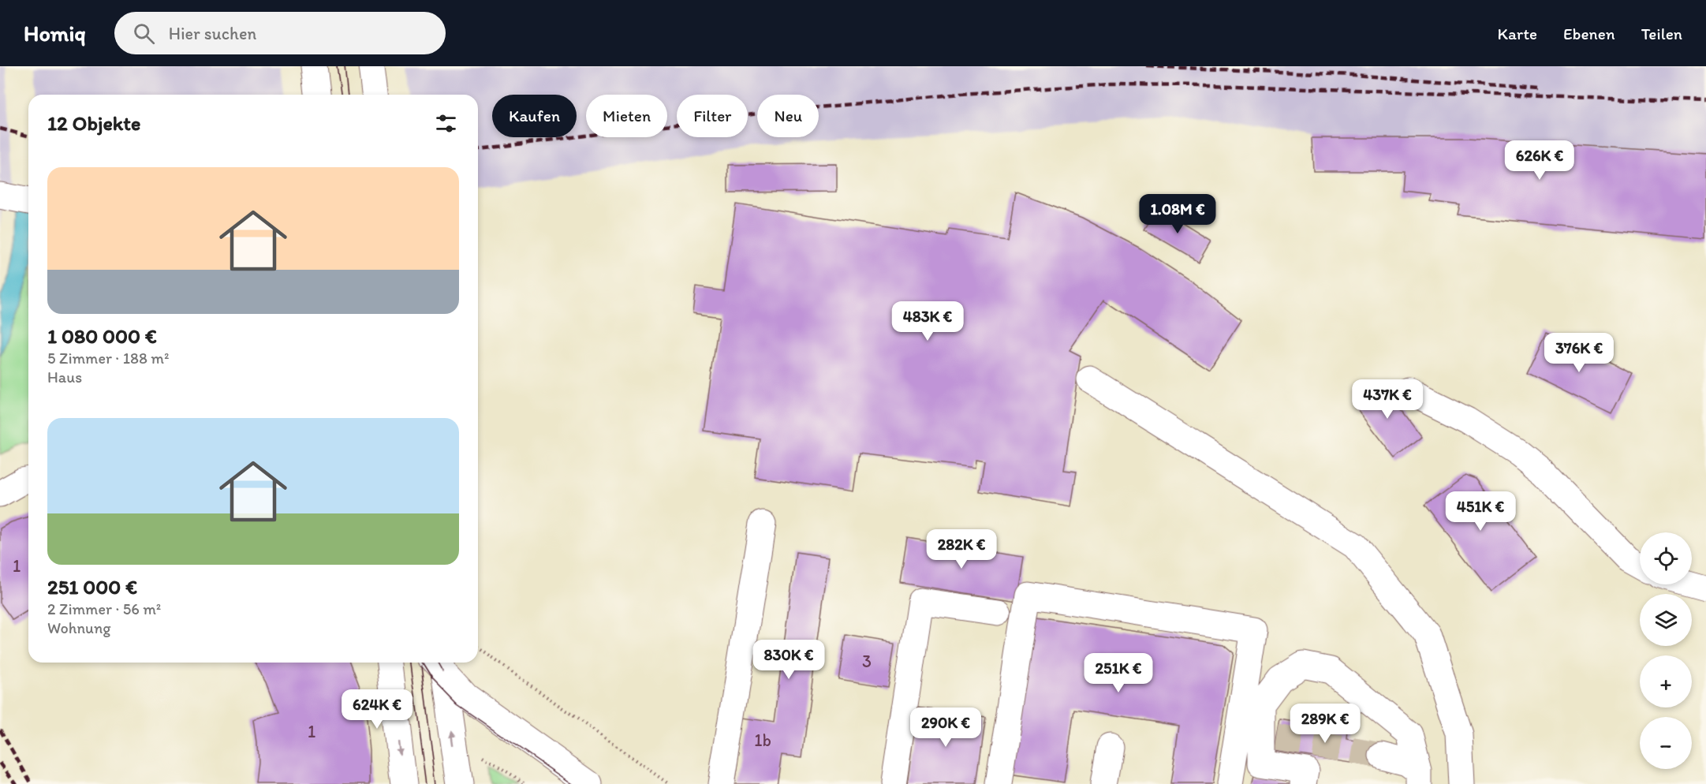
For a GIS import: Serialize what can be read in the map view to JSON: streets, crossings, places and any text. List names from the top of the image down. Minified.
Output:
{"house_numbers":["1","3","1","1b"],"page":{"header":"Homiq","search":"Hier suchen","nav":["Karte","Ebenen","Teilen"],"chip":["Kaufen","Mieten","Filter","Neu"],"heading":"12 Objekte","price":["626K €","1.08M €","483K €","376K €","437K €","451K €","282K €","830K €","251K €","624K €","289K €","290K €"],"list":[{"name":"1 080 000 €","note":"5 Zimmer · 188 m² · Haus"},{"name":"251 000 €","note":"2 Zimmer · 56 m² · Wohnung"}],"map_buttons":["+","−"]}}
